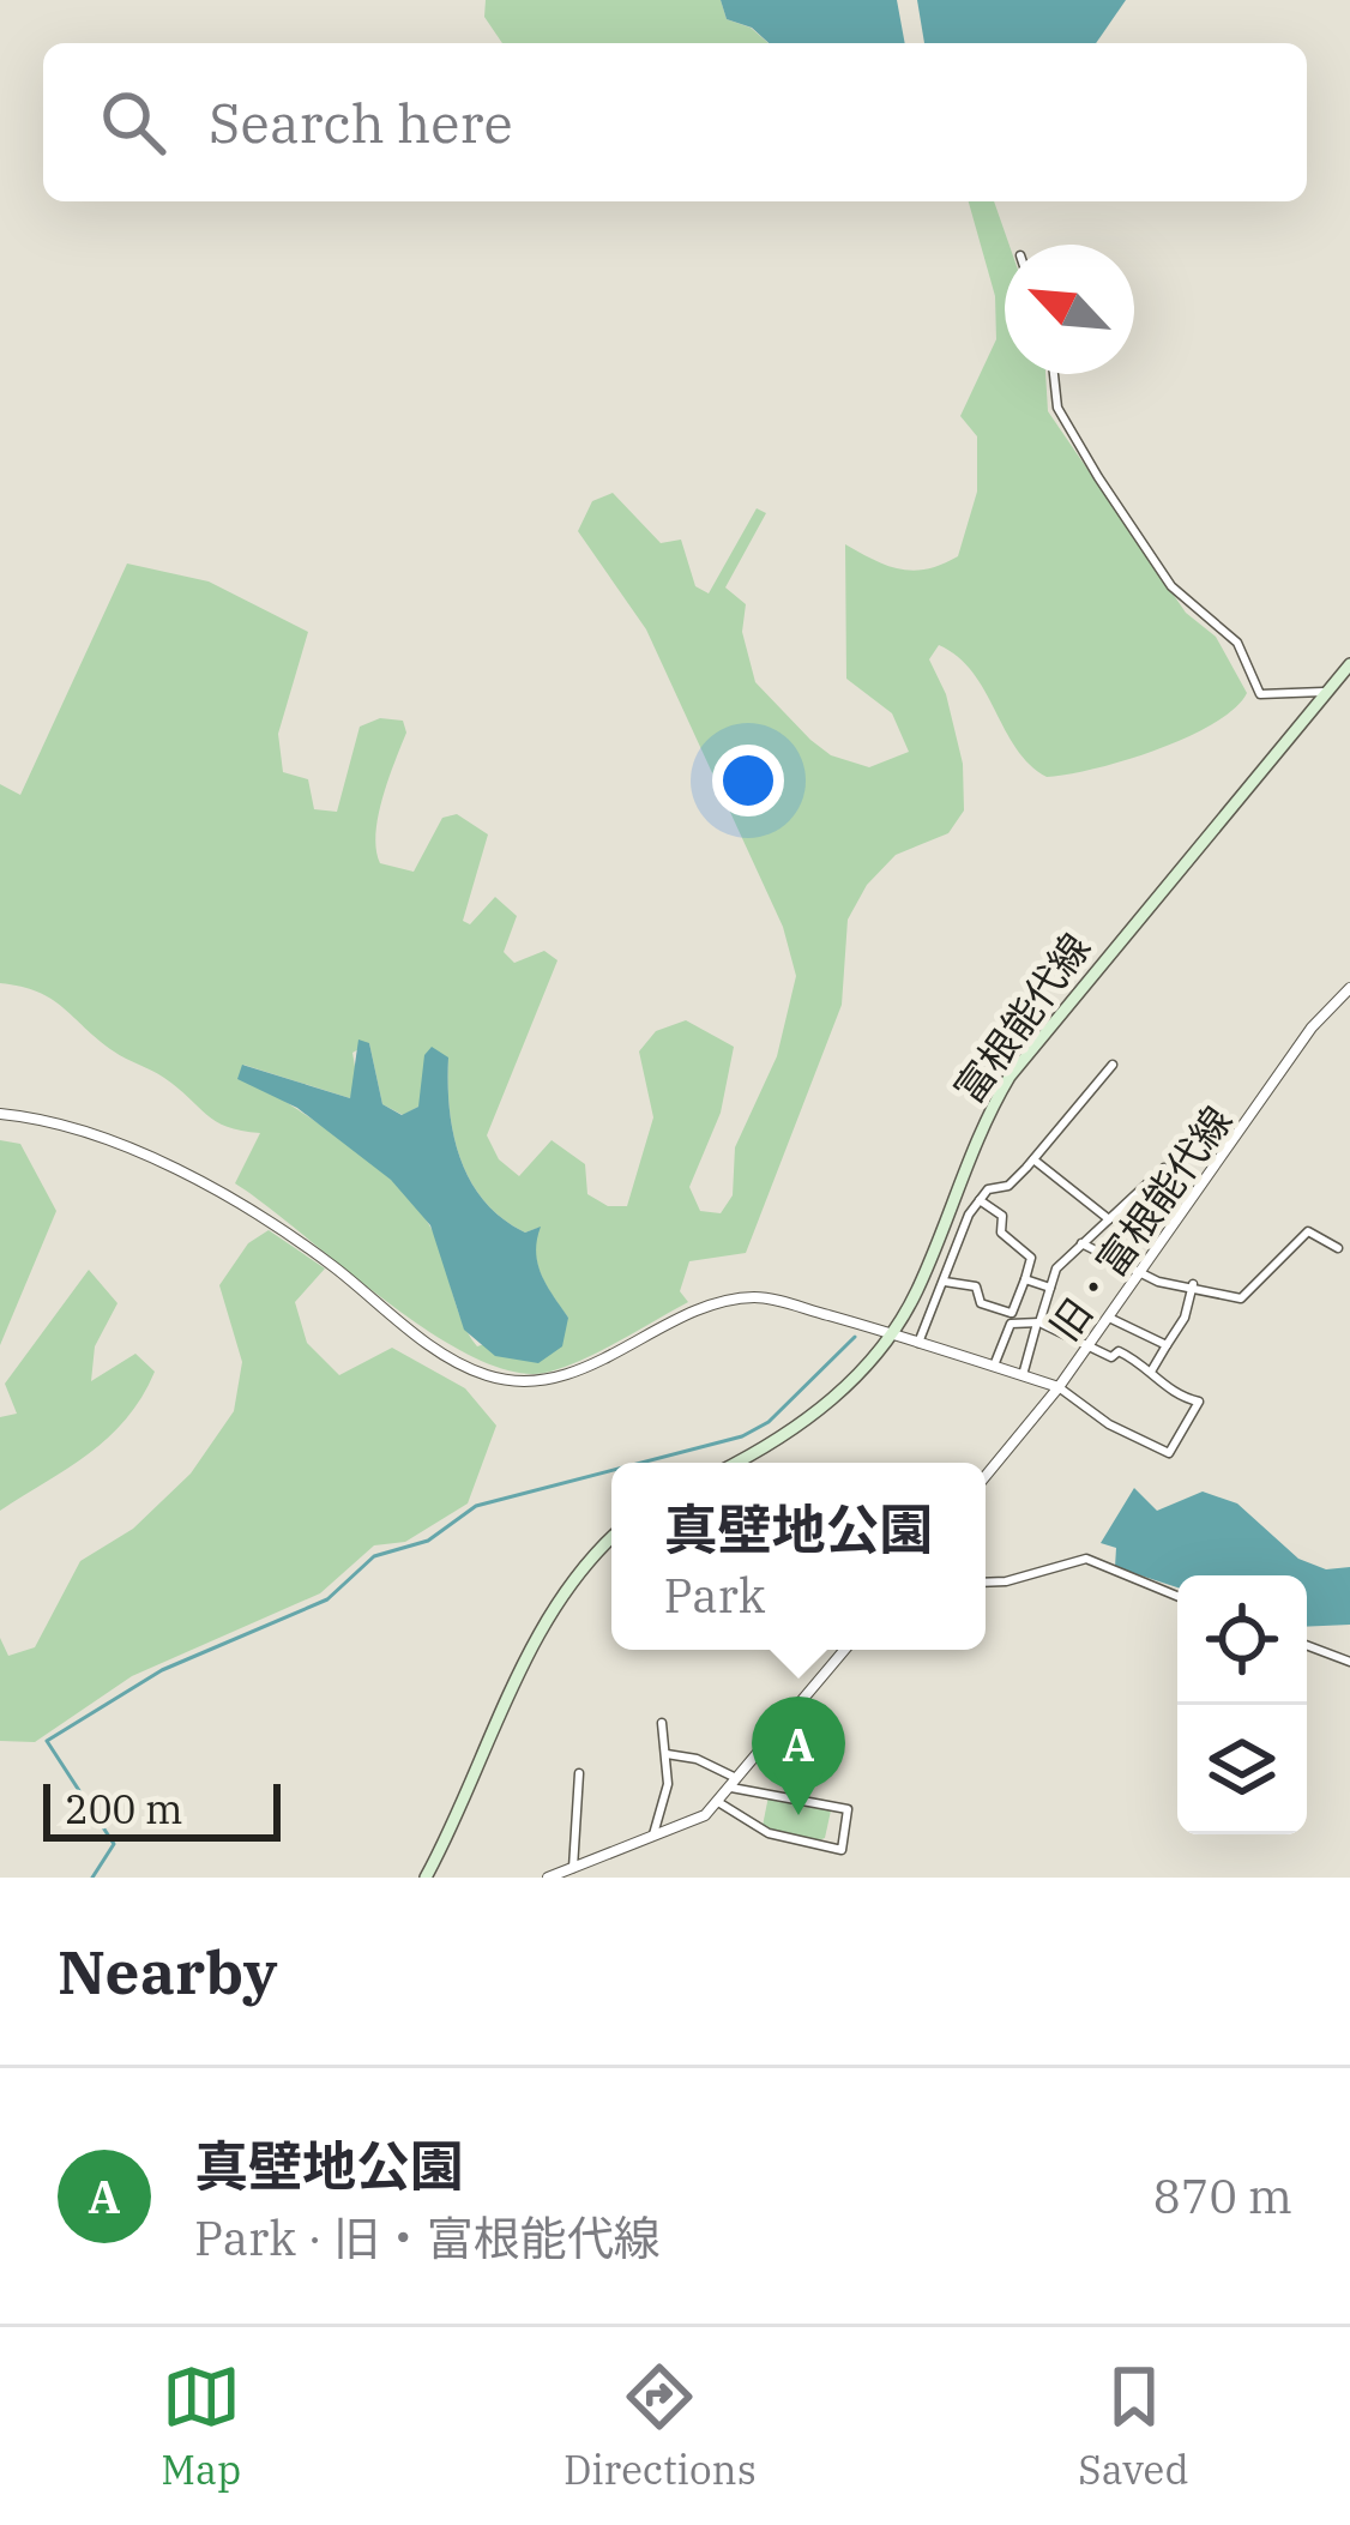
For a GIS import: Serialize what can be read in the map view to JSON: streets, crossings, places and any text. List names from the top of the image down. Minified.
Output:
{"streets":{"main road":["富根能代線"],"street":["旧・富根能代線"]},"scale_bar":"200 m","north":"top left","page":{"search":"Search here","popup":["真壁地公園","Park"],"pins":"A","scale":"200 m","heading":"Nearby","list":[{"mark":"A","name":"真壁地公園","note":"Park · 旧・富根能代線","value":"870 m"}],"nav":["Map","Directions","Saved"]}}
